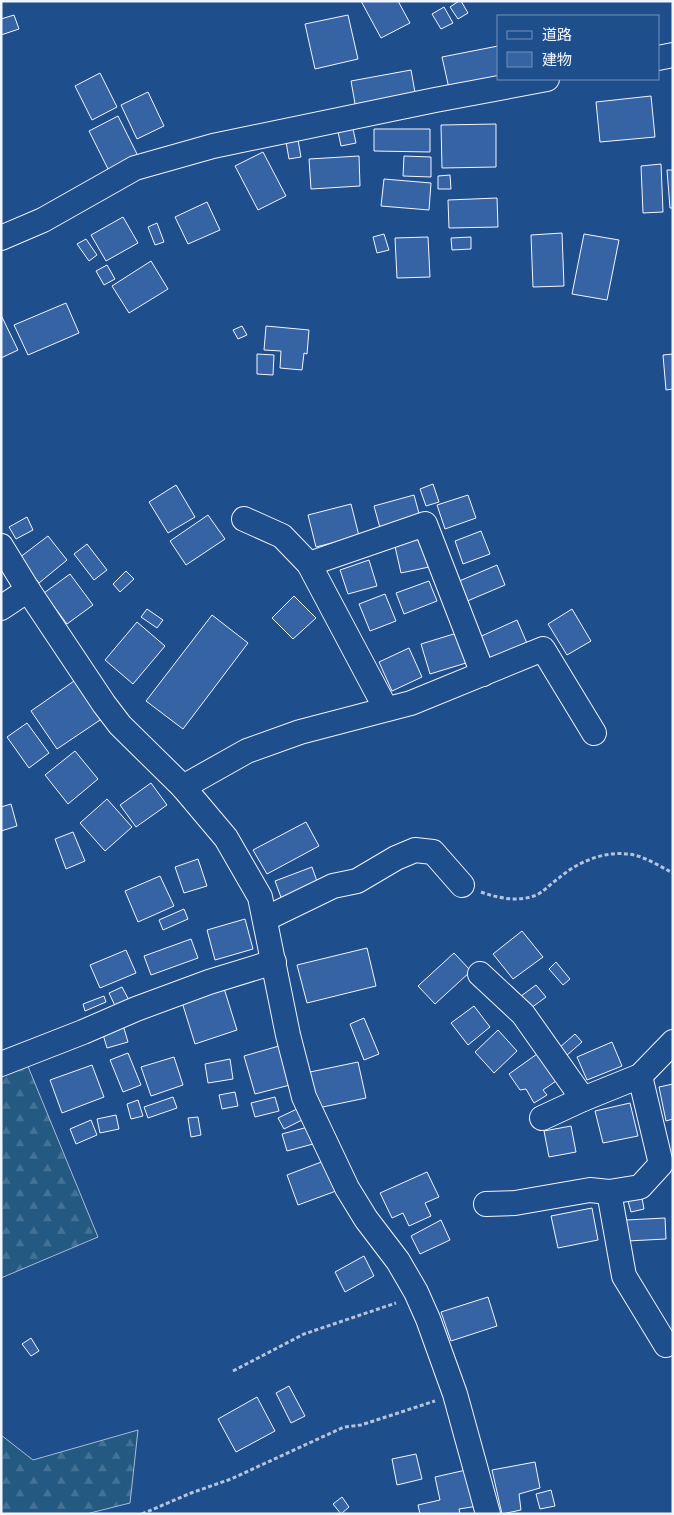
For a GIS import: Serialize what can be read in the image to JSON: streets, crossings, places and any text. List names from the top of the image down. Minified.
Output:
{"legend":["道路","建物"]}
